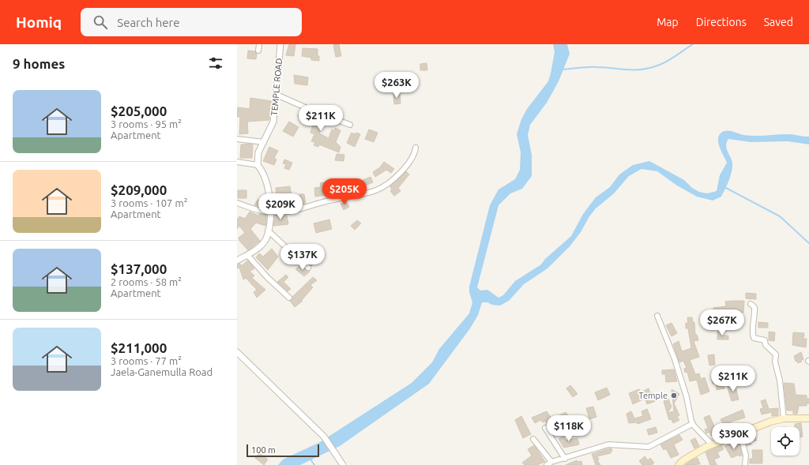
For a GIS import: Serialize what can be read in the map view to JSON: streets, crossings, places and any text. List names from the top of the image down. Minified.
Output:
{"streets":{"street":["TEMPLE ROAD"]},"places":["Temple"],"scale_bar":"100 m","page":{"header":"Homiq","search":"Search here","nav":["Map","Directions","Saved"],"heading":"9 homes","price":["$263K","$211K","$205K","$209K","$137K","$267K","$211K","$118K","$390K"],"list":[{"name":"$205,000","note":"3 rooms · 95 m² · Apartment"},{"name":"$209,000","note":"3 rooms · 107 m² · Apartment"},{"name":"$137,000","note":"2 rooms · 58 m² · Apartment"},{"name":"$211,000","note":"3 rooms · 77 m² · Jaela-Ganemulla Road"}],"scale":"100 m"}}
